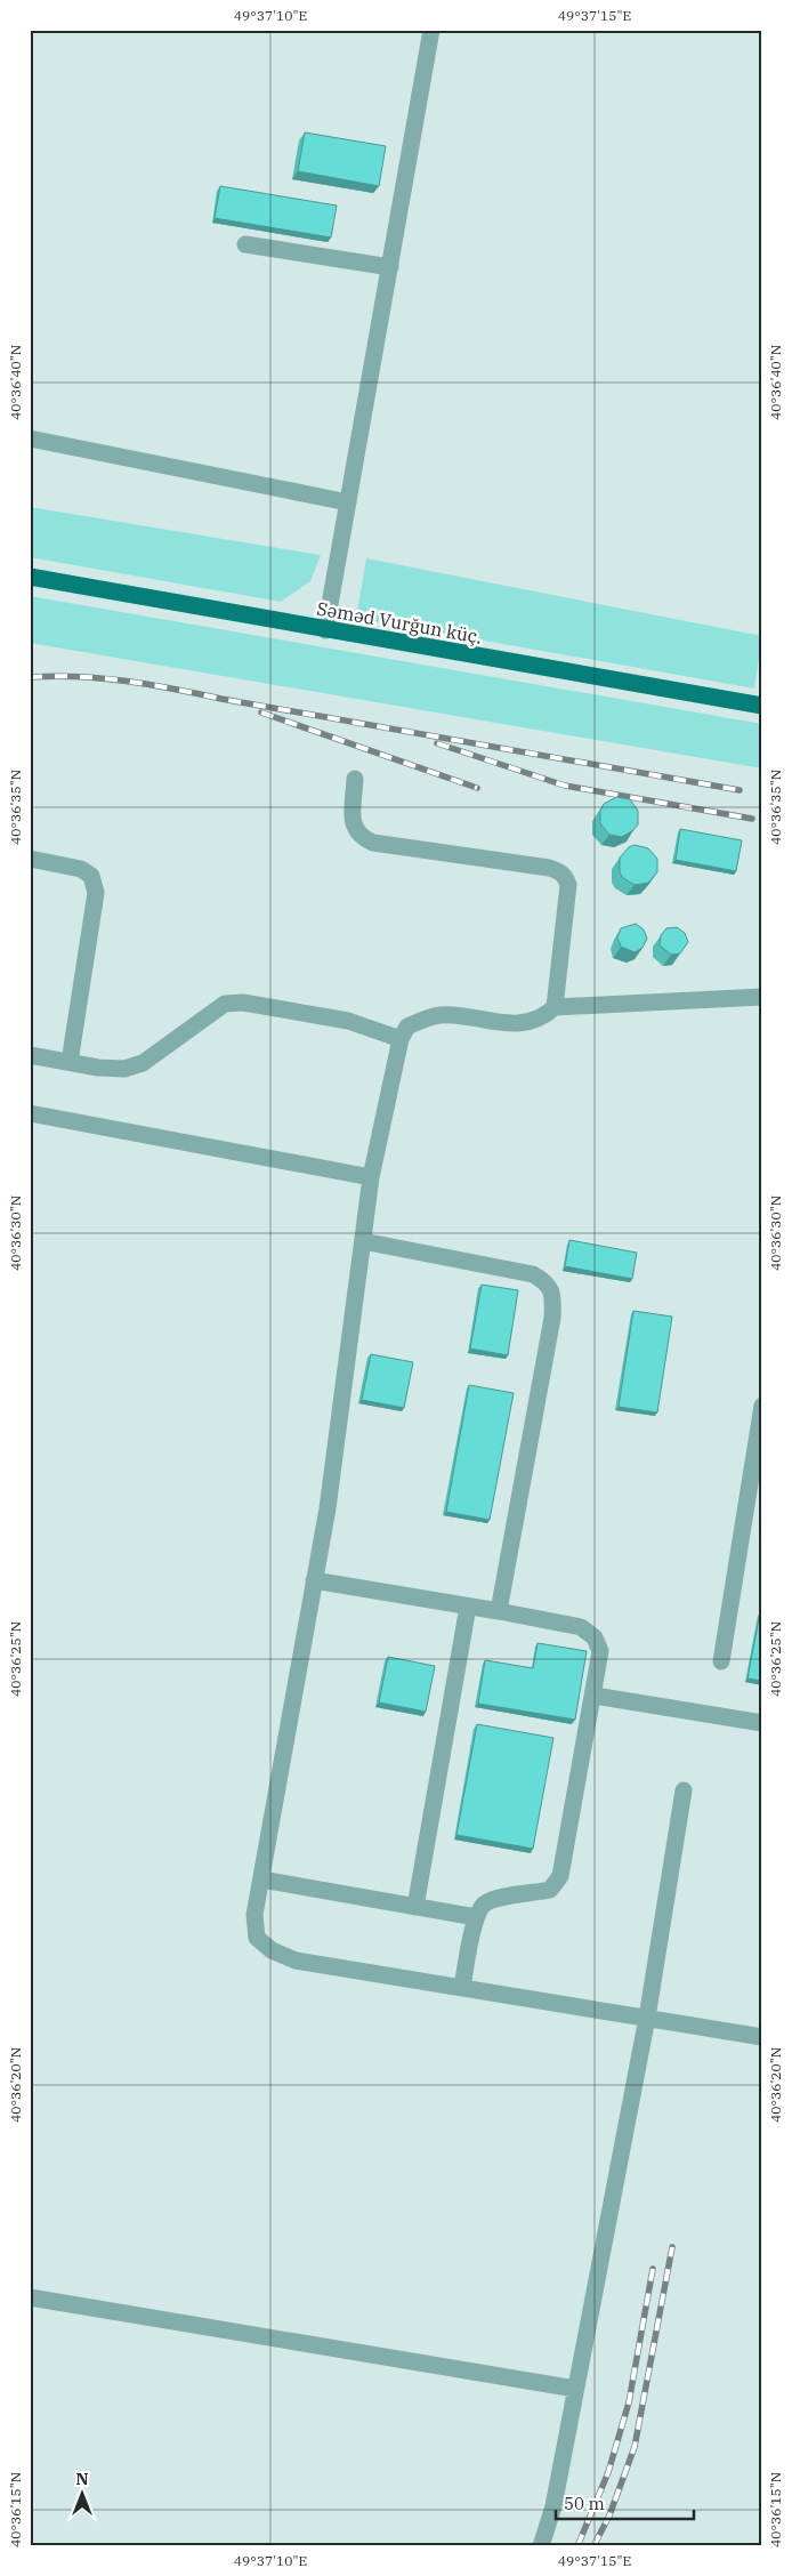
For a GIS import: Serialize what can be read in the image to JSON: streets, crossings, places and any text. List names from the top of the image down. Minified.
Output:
{"streets":{"main road":["Səməd Vurğun küç."]},"scale_bar":"50 m","north":"top","coordinates":["49°37'10\"E","49°37'15\"E","40°36'40\"N","40°36'35\"N","40°36'30\"N","40°36'25\"N","40°36'20\"N","40°36'15\"N"]}
